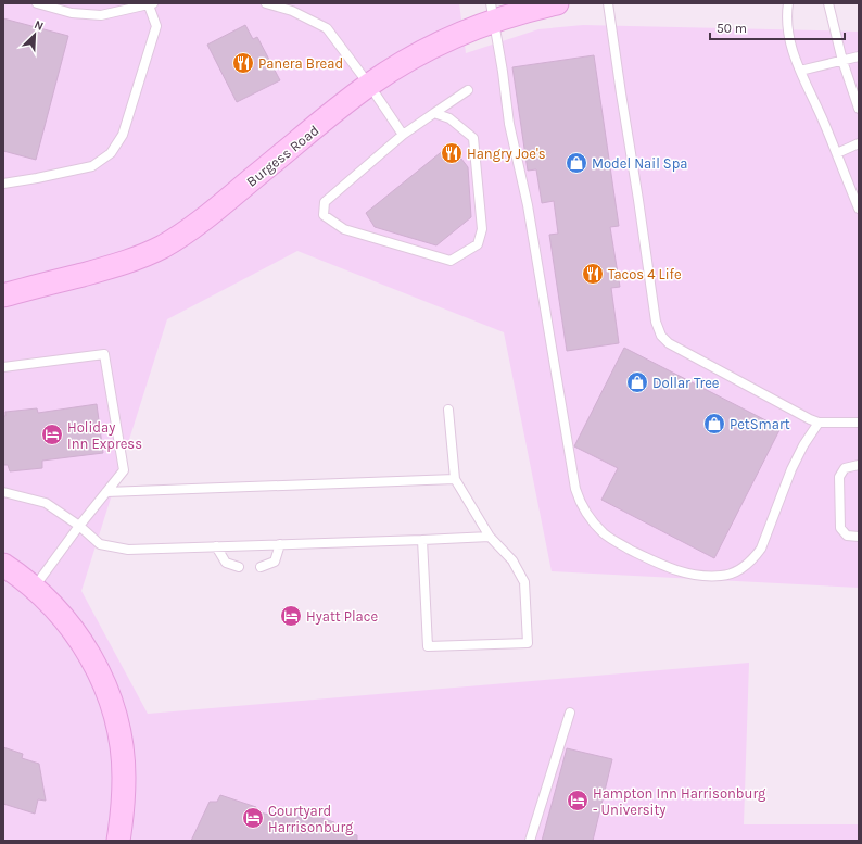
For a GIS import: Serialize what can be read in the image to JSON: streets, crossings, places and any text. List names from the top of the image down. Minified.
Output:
{"streets":{"street":["Burgess Road"]},"places":{"restaurant":["Panera Bread","Hangry Joe's","Tacos 4 Life"],"shop":["Model Nail Spa","Dollar Tree","PetSmart"],"hotel":["Holiday Inn Express","Hyatt Place","Hampton Inn Harrisonburg - University","Courtyard Harrisonburg"]},"scale_bar":"50 m","north":"top right"}
